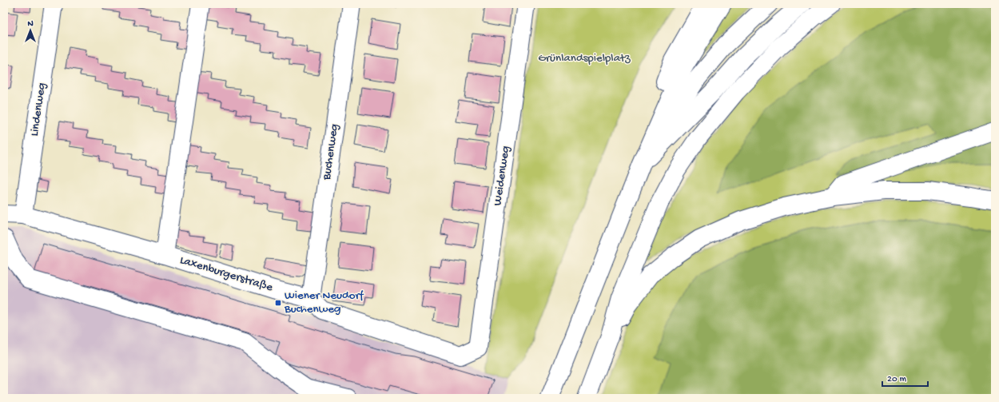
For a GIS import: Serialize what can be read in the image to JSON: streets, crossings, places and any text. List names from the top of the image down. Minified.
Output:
{"streets":{"main road":["Lindenweg","Buchenweg","Weidenweg","Laxenburgerstraße"]},"crossings":[["Lindenweg","Laxenburgerstraße"],["Buchenweg","Weidenweg"],["Buchenweg","Laxenburgerstraße"],["Weidenweg","Laxenburgerstraße"]],"parks":["Grünlandspielplatz"],"places":{"transit":["Wiener Neudorf Buchenweg"]},"scale_bar":"20 m","north":"top"}
